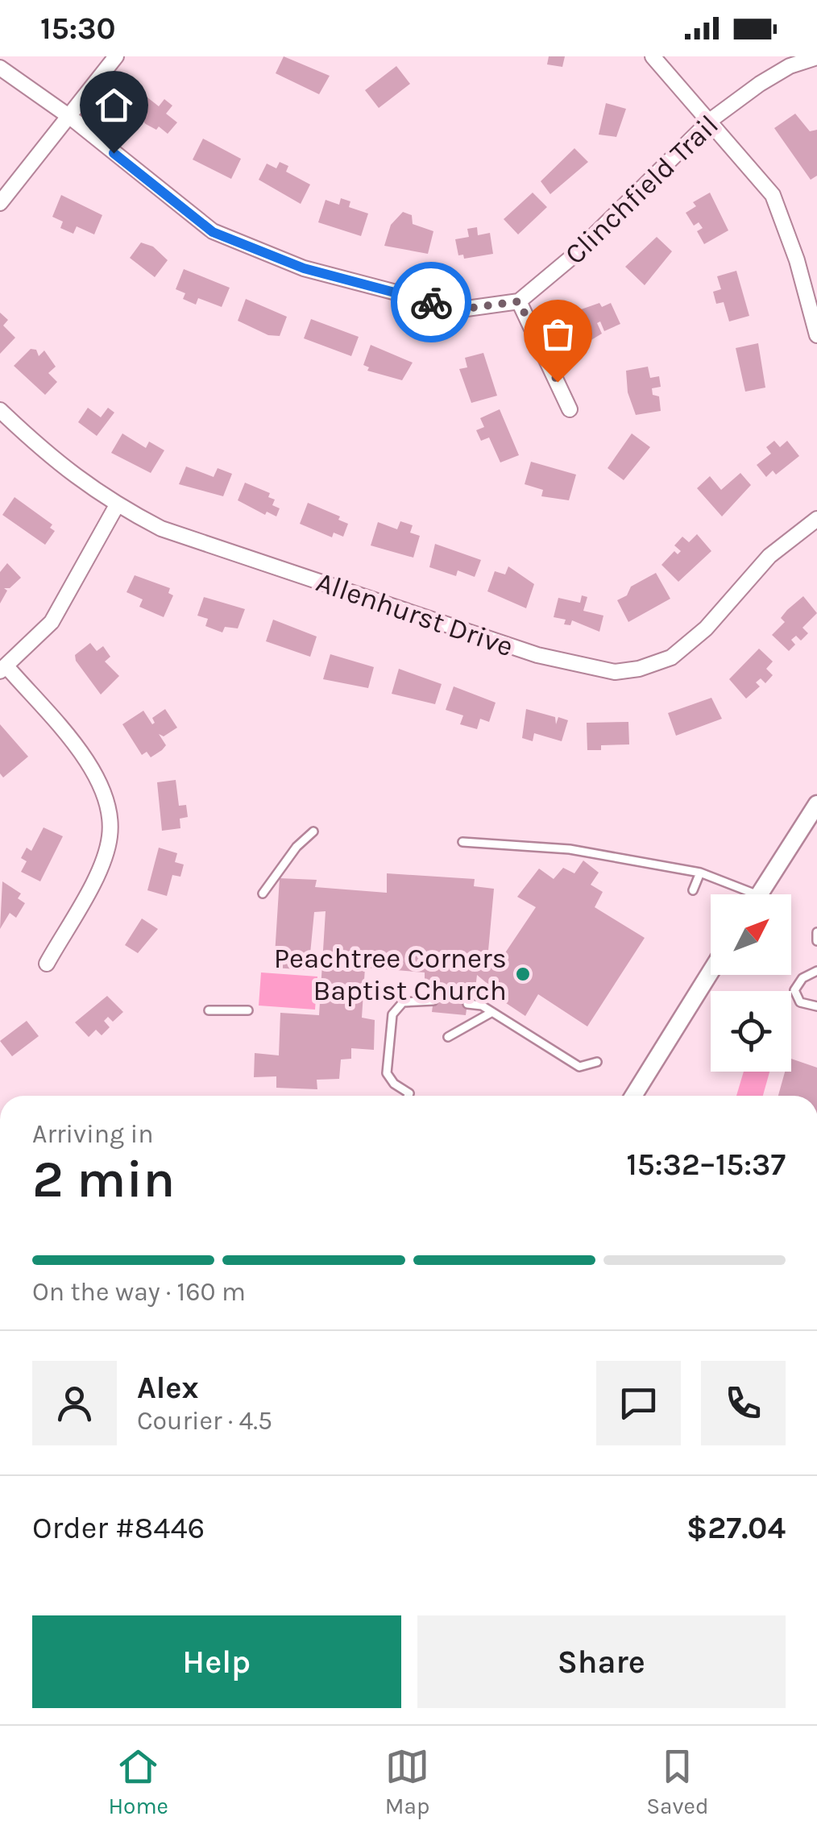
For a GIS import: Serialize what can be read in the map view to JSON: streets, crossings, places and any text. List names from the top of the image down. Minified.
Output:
{"streets":{"street":["Clinchfield Trail","Allenhurst Drive"]},"places":["Peachtree Corners Baptist Church"],"north":"top right","page":{"status":"15:30","heading":["2 min","Arriving in","15:32–15:37"],"panel":["Alex","Courier · 4.5","Order #8446","$27.04"],"bar":"On the way · 160 m","buttons":["Help","Share"],"tabs":["Home","Map","Saved"]}}
